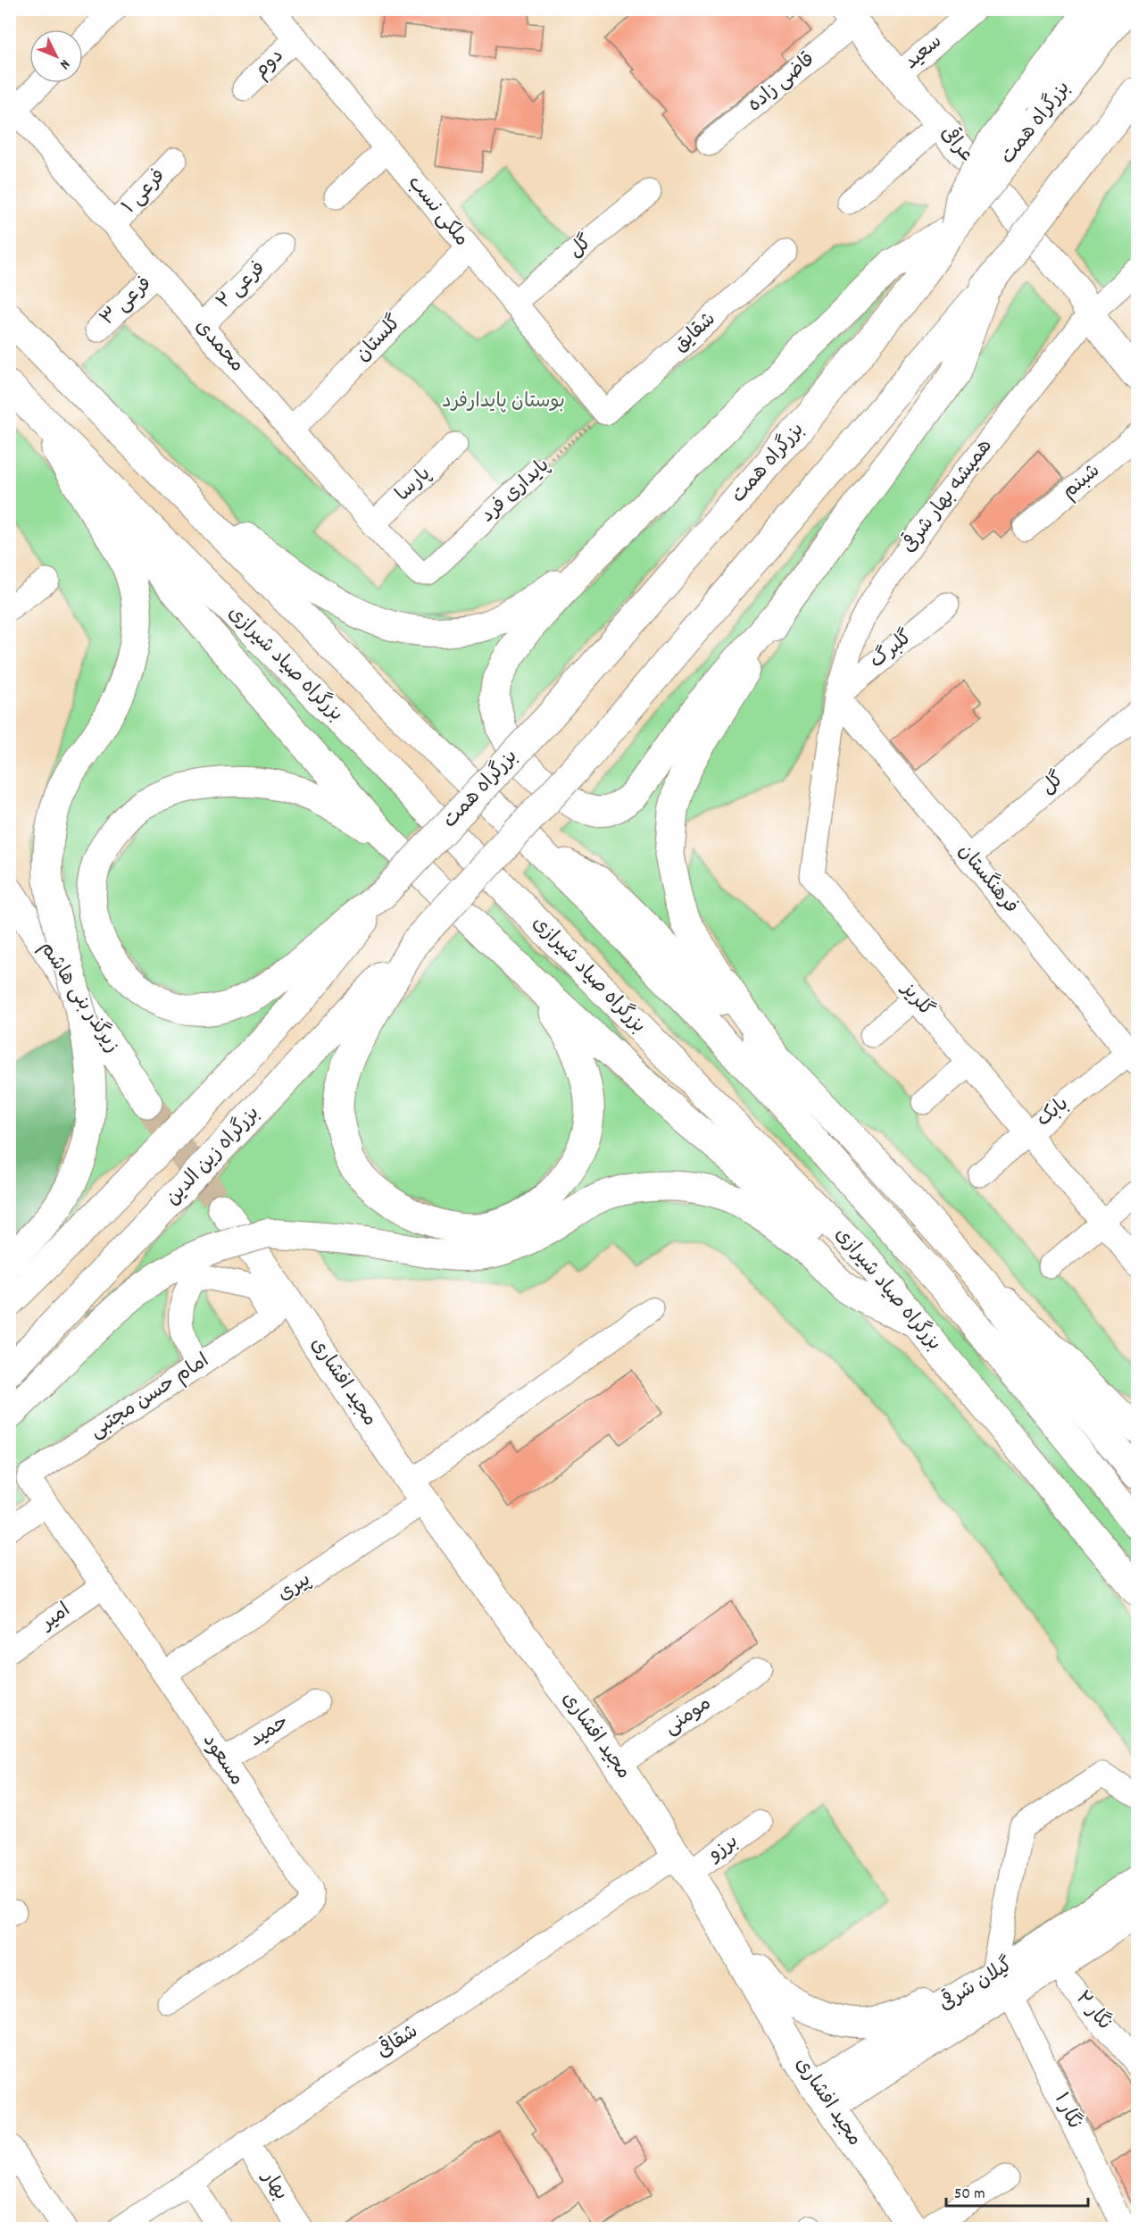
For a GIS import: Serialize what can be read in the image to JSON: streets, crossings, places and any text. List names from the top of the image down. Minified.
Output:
{"streets":{"main road":["بزرگراه همت","عراقی","بزرگراه صیاد شیرازی","زیرگذر بنی هاشم","بزرگراه زین الدین","مجید افشاری","گیلان شرقی"],"street":["سعید","دوم","قاضی زاده","فرعی ۱","ملکی نسب","گل","فرعی ۲","فرعی ۳","شقایق","گلستان","محمدی","شبنم","پارسا","پایداری فرد","همیشه بهار شرقی","گلبرگ","فرهنگستان","گلریز","بابک","امام حسن مجتبی","پیری","امیر","مومنی","حمید","مسعود","برزو","نگار ۲","شقاقی","نگار ۱","بهار"]},"crossings":[["سعید","عراقی"],["دوم","ملکی نسب"],["قاضی زاده","عراقی"],["عراقی","همیشه بهار شرقی"],["فرعی ۱","محمدی"],["ملکی نسب","گل"],["ملکی نسب","شقایق"],["ملکی نسب","گلستان"],["ملکی نسب","پایداری فرد"],["گل","فرهنگستان"],["فرعی ۲","محمدی"],["فرعی ۳","محمدی"],["شقایق","پایداری فرد"],["گلستان","محمدی"],["محمدی","پارسا"],["محمدی","پایداری فرد"],["همیشه بهار شرقی","گلبرگ"],["همیشه بهار شرقی","فرهنگستان"],["همیشه بهار شرقی","گلریز"],["گلبرگ","فرهنگستان"],["گلبرگ","گلریز"],["فرهنگستان","گلریز"],["فرهنگستان","بابک"],["گلریز","بابک"],["مجید افشاری","پیری"],["مجید افشاری","مومنی"],["مجید افشاری","برزو"],["مجید افشاری","گیلان شرقی"],["مجید افشاری","شقاقی"],["امام حسن مجتبی","مسعود"],["پیری","مسعود"],["امیر","مسعود"],["حمید","مسعود"],["برزو","شقاقی"],["گیلان شرقی","نگار ۱"],["شقاقی","بهار"]],"parks":["بوستان پایدارفرد"],"scale_bar":"50 m","north":"bottom right"}
